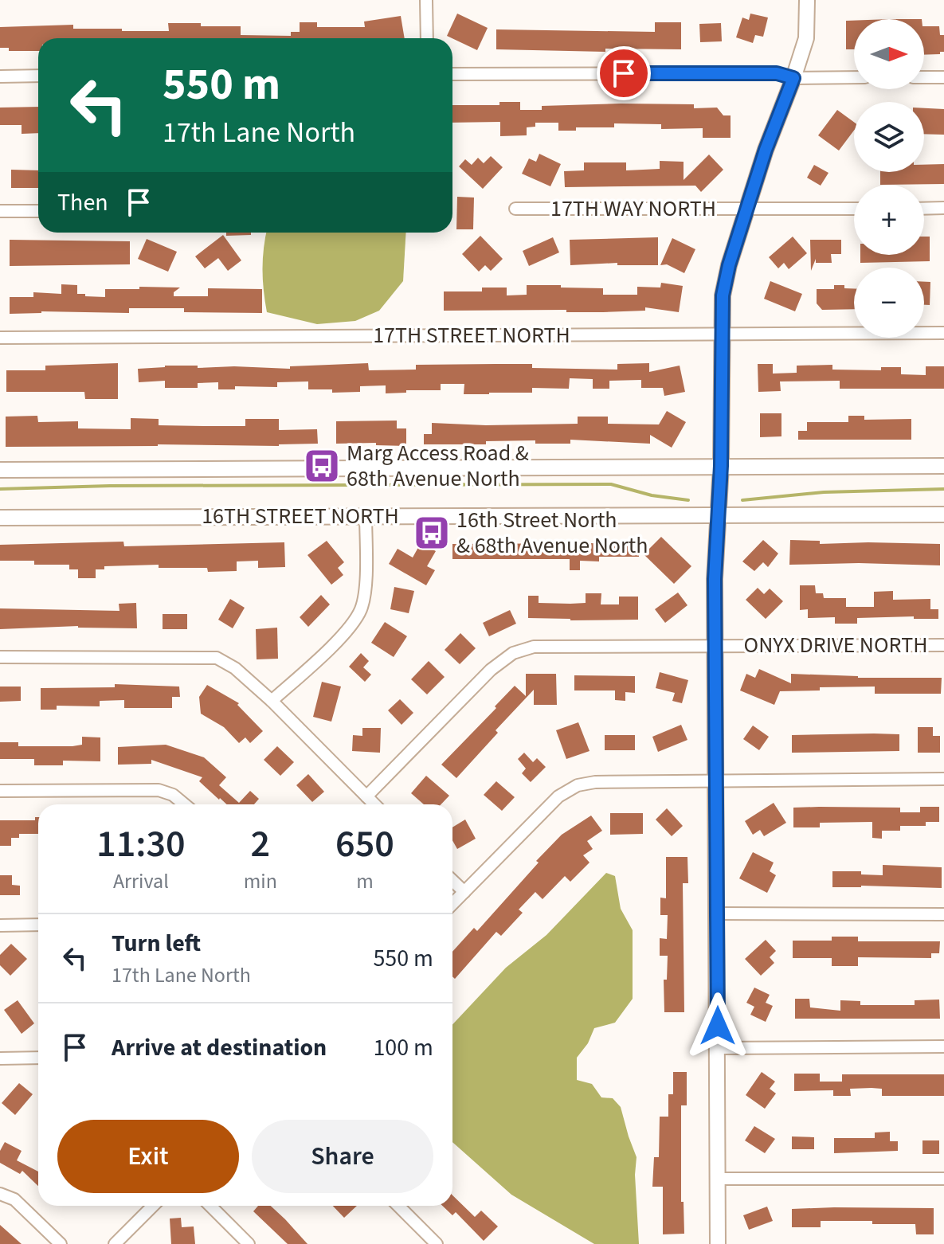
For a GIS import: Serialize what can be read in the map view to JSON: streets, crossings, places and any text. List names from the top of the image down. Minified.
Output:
{"streets":{"street":["17TH WAY NORTH","17TH STREET NORTH","16TH STREET NORTH","ONYX DRIVE NORTH"]},"places":{"bus stop":["Marg Access Road & 68th Avenue North","16th Street North & 68th Avenue North"]},"north":"right","page":{"map_buttons":["+","−"],"turn":["550 m","17th Lane North"],"then":"Then","eta":["11:30","Arrival","2","min","650","m"],"list":[{"name":"Turn left","note":"17th Lane North","value":"550 m"},{"name":"Arrive at destination","value":"100 m"}],"buttons":["Exit","Share"]}}
